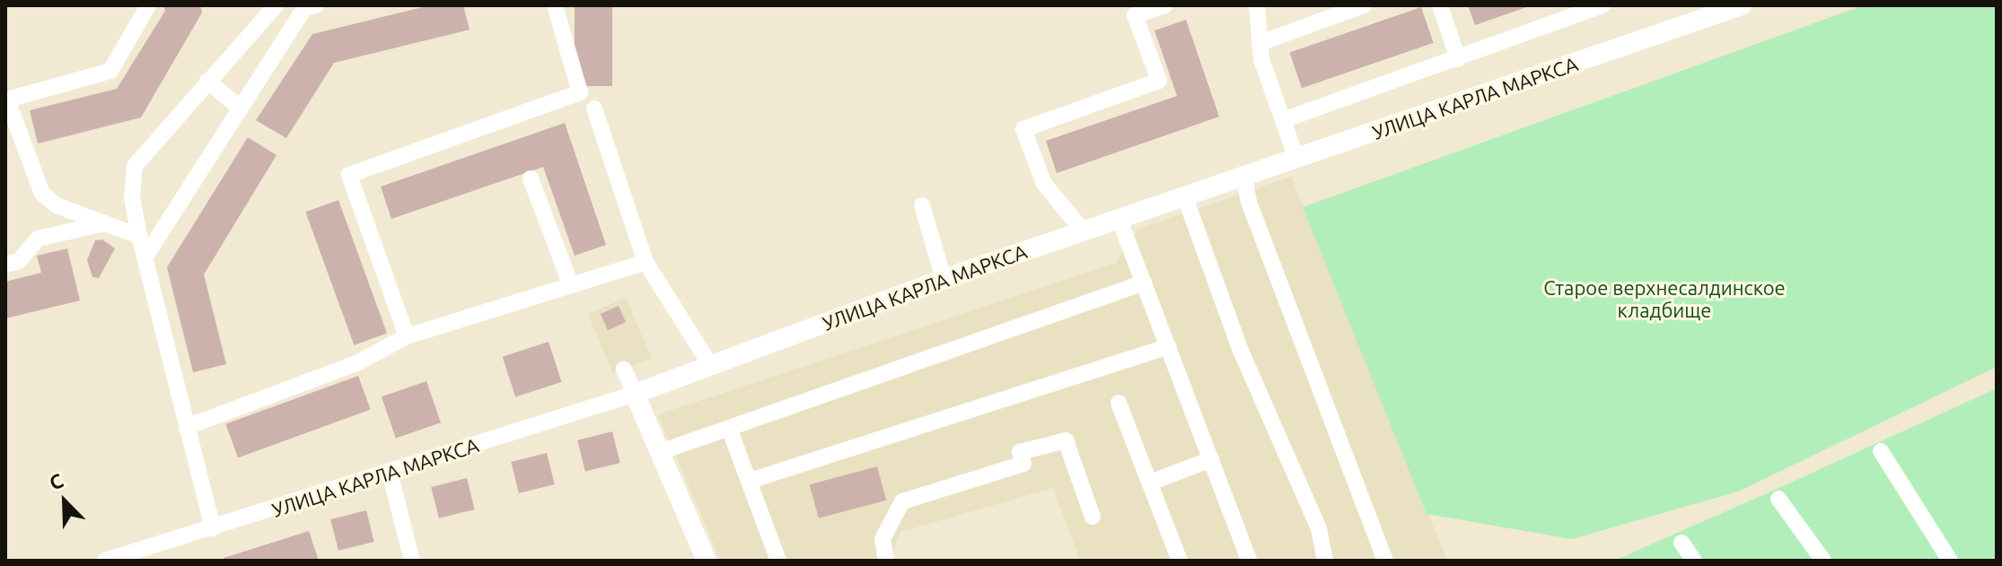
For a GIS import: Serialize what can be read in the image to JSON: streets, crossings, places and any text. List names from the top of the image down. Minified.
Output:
{"streets":{"main road":["УЛИЦА КАРЛА МАРКСА"]},"parks":["Старое верхнесалдинское кладбище"],"north":"top left"}
